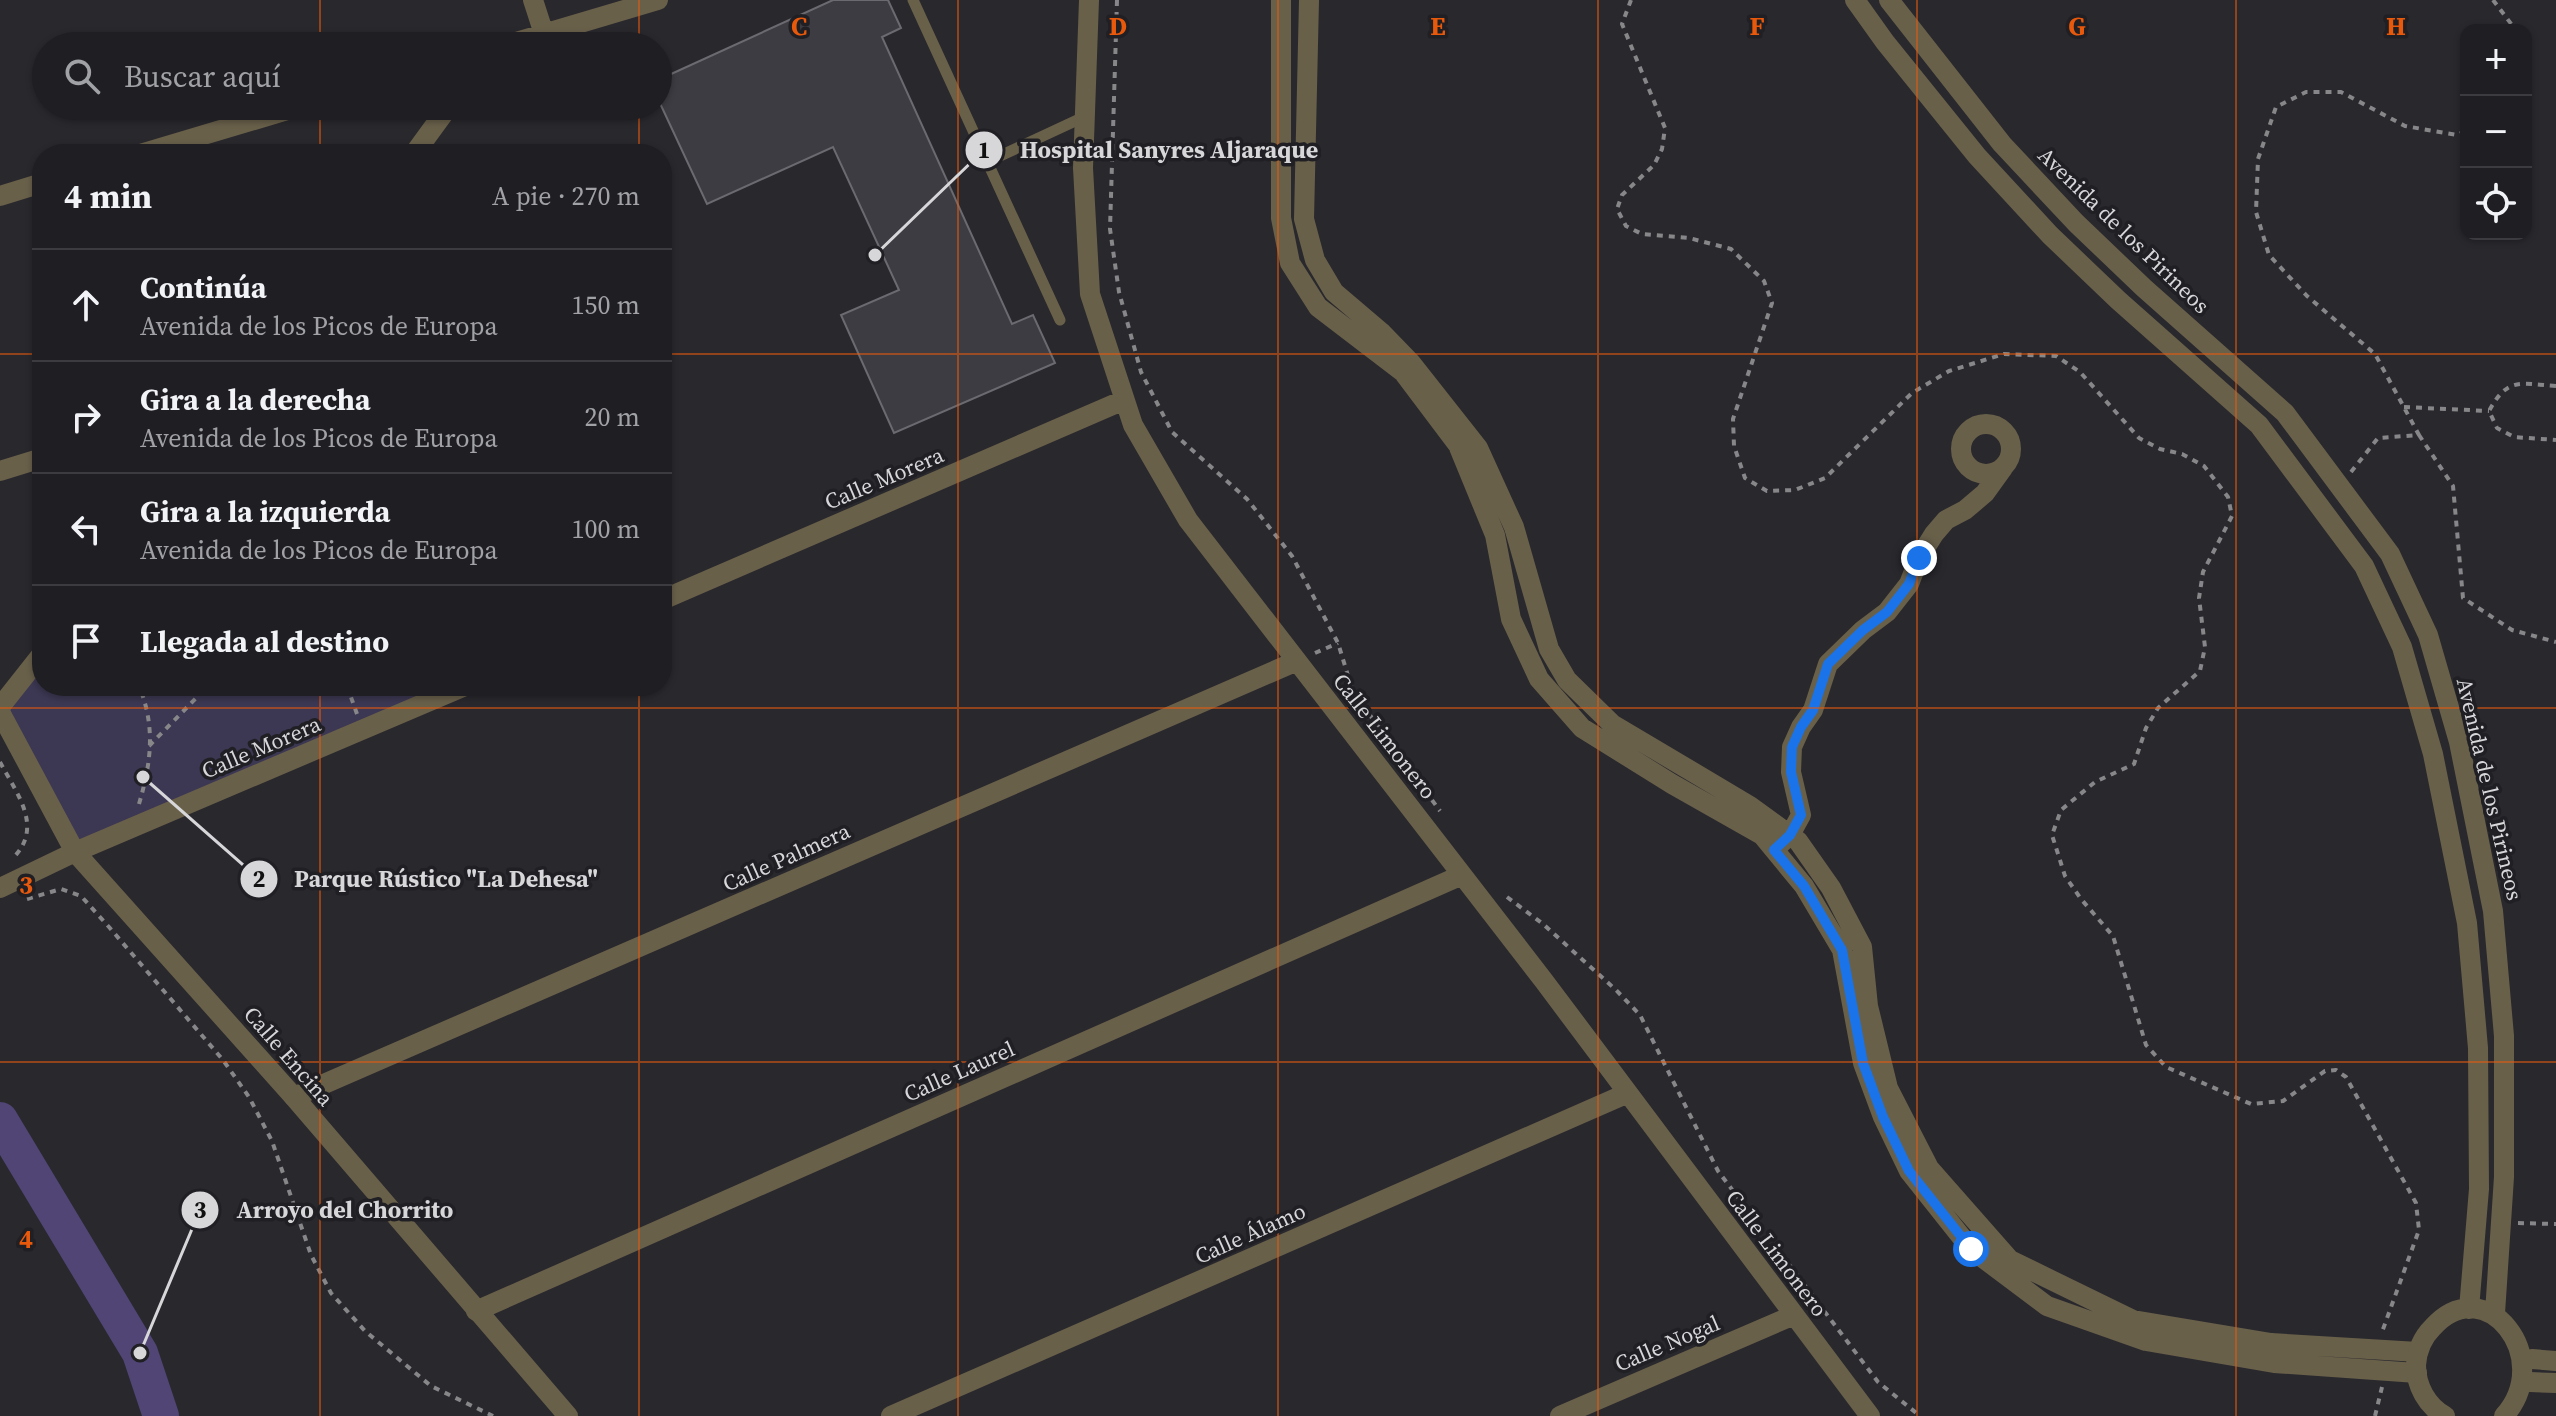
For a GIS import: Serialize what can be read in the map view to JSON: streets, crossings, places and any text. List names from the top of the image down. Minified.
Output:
{"streets":{"street":["Avenida de los Pirineos","Calle Morera","Calle Limonero","Calle Palmera","Calle Encina","Calle Laurel","Calle Álamo","Calle Nogal"]},"crossings":[["Calle Morera","Calle Limonero"],["Calle Morera","Calle Encina"],["Calle Limonero","Calle Palmera"],["Calle Limonero","Calle Laurel"],["Calle Limonero","Calle Álamo"],["Calle Limonero","Calle Nogal"],["Calle Palmera","Calle Encina"],["Calle Encina","Calle Laurel"]],"places":["Hospital Sanyres Aljaraque","Parque Rústico \"La Dehesa\"","Arroyo del Chorrito"],"page":{"map_buttons":["+","−"],"search":"Buscar aquí","heading":["4 min","A pie · 270 m"],"list":[["Continúa","Avenida de los Picos de Europa","150 m"],["Gira a la derecha","Avenida de los Picos de Europa","20 m"],["Gira a la izquierda","Avenida de los Picos de Europa","100 m"],"Llegada al destino"]},"grid":{"columns":["C","D","E","F","G","H"],"rows":["3","4"]}}
